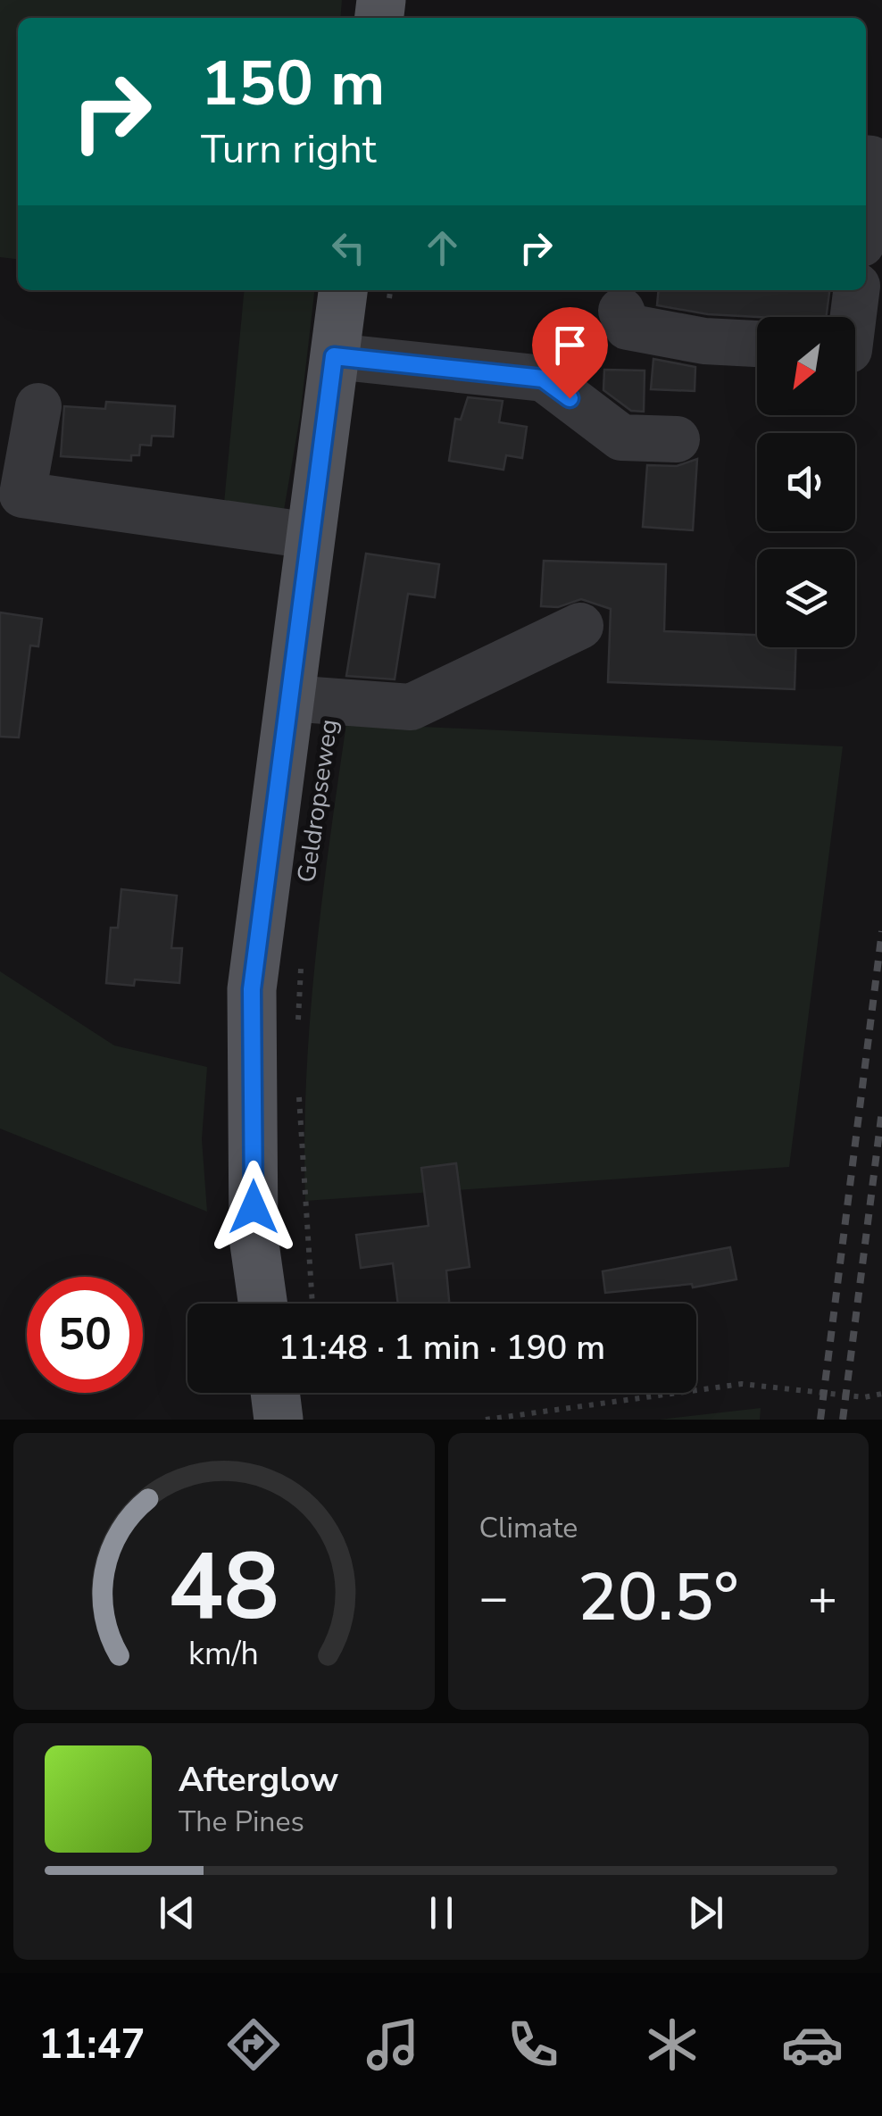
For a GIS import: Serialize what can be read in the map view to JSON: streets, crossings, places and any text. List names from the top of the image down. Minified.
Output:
{"streets":{"main road":["Geldropseweg"]},"north":"bottom left","page":{"turn":["150 m","Turn right"],"limit":"50","trip":"11:48 · 1 min · 190 m","tile":"Climate","heat":["−","20.5°","+"],"song":["Afterglow","The Pines"],"tabs":"11:47","gauge":["48","km/h"]}}
